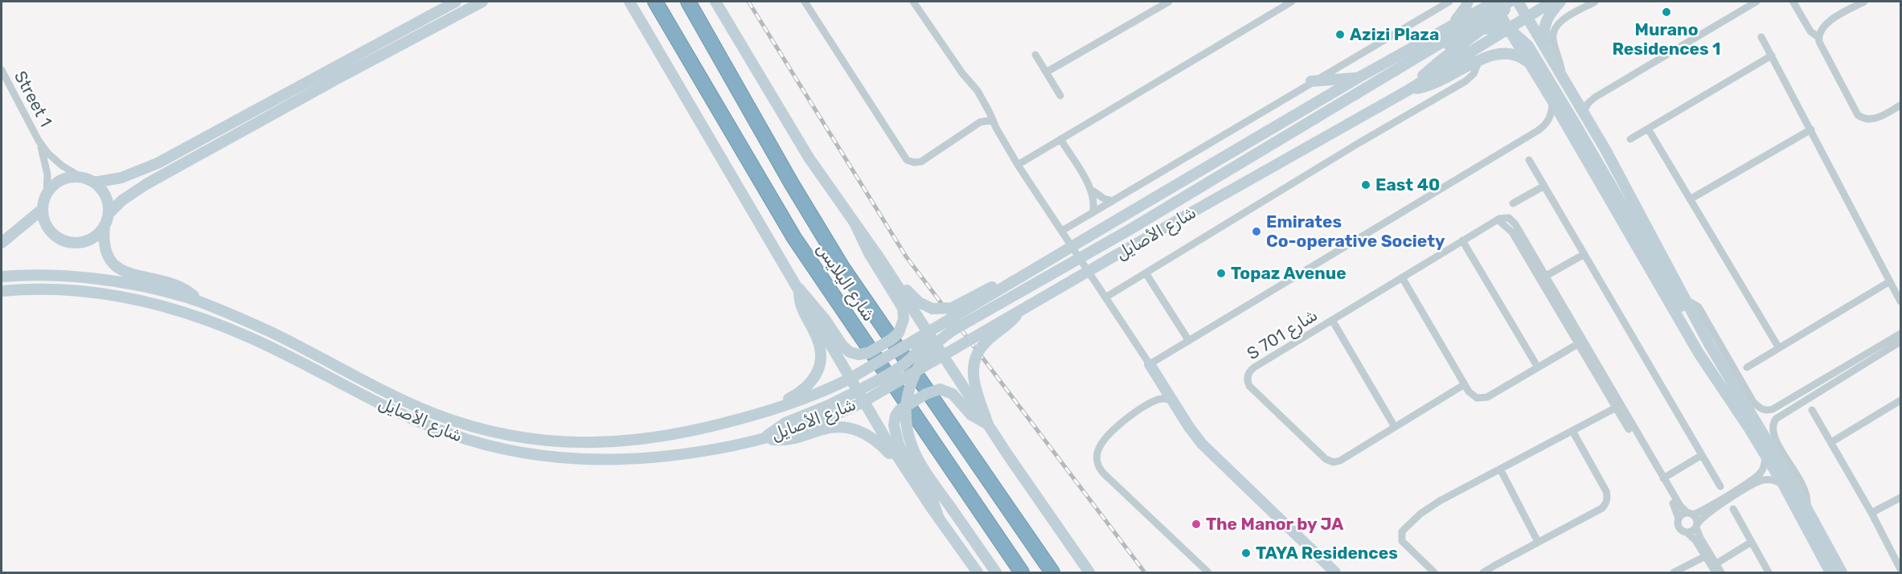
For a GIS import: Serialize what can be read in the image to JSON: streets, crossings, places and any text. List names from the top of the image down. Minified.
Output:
{"streets":{"highway":["شارع اليلايس"],"main road":["شارع الأصايل"],"street":["Street 1","S 701 شارع"]},"places":["Murano Residences 1","Azizi Plaza","East 40","Emirates Co-operative Society","Topaz Avenue","The Manor by JA","TAYA Residences"]}
